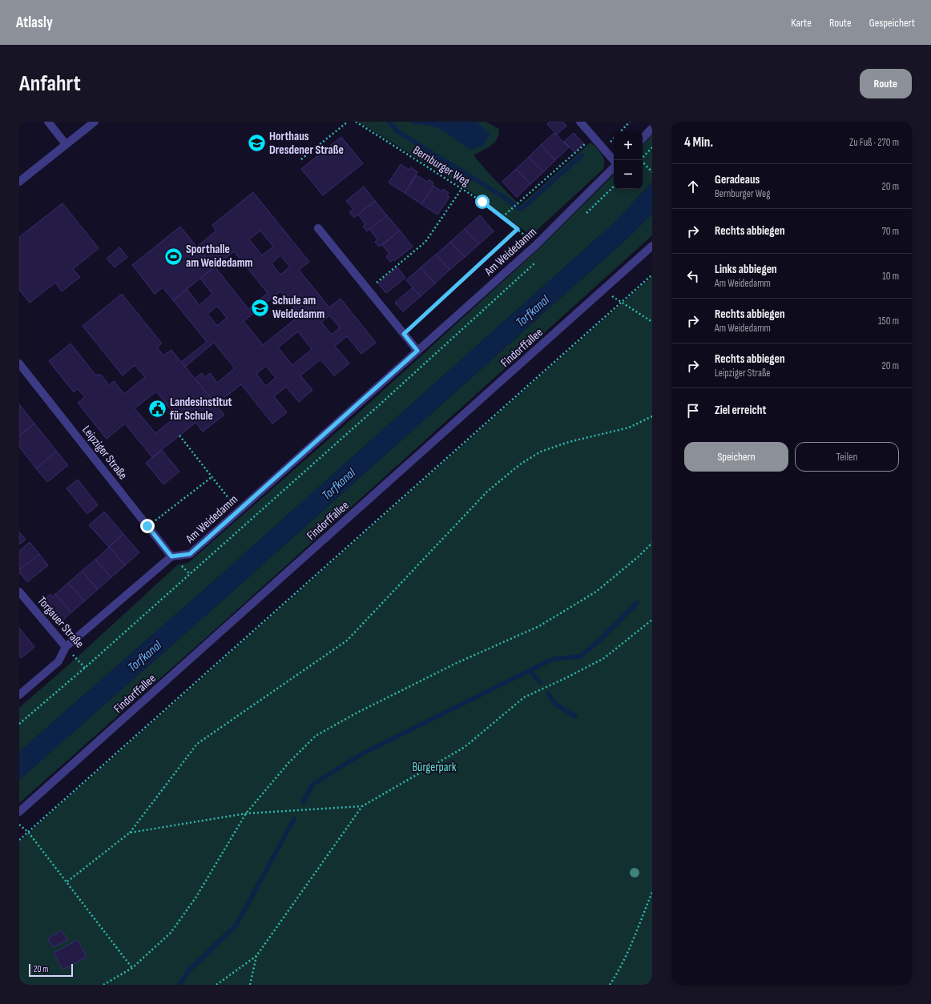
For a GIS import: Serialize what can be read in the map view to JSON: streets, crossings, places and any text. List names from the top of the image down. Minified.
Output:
{"streets":{"street":["Am Weidedamm","Findorffallee","Leipziger Straße","Torgauer Straße"],"path":["Bernburger Weg"]},"crossings":[["Bernburger Weg","Am Weidedamm"],["Am Weidedamm","Leipziger Straße"]],"water":["Torfkanal"],"parks":["Bürgerpark"],"places":{"school or university":["Horthaus Dresdener Straße","Schule am Weidedamm"],"sports":["Sporthalle am Weidedamm"],"public building":["Landesinstitut für Schule"]},"scale_bar":"20 m","page":{"header":"Atlasly","nav":["Karte","Route","Gespeichert"],"buttons":["Route",["Speichern","Teilen"]],"title":"Anfahrt","heading":["4 Min.","Zu Fuß · 270 m"],"map_buttons":["+","−"],"list":[["Geradeaus","Bernburger Weg","20 m"],["Rechts abbiegen","70 m"],["Links abbiegen","Am Weidedamm","10 m"],["Rechts abbiegen","Am Weidedamm","150 m"],["Rechts abbiegen","Leipziger Straße","20 m"],"Ziel erreicht"],"scale":"20 m"}}
